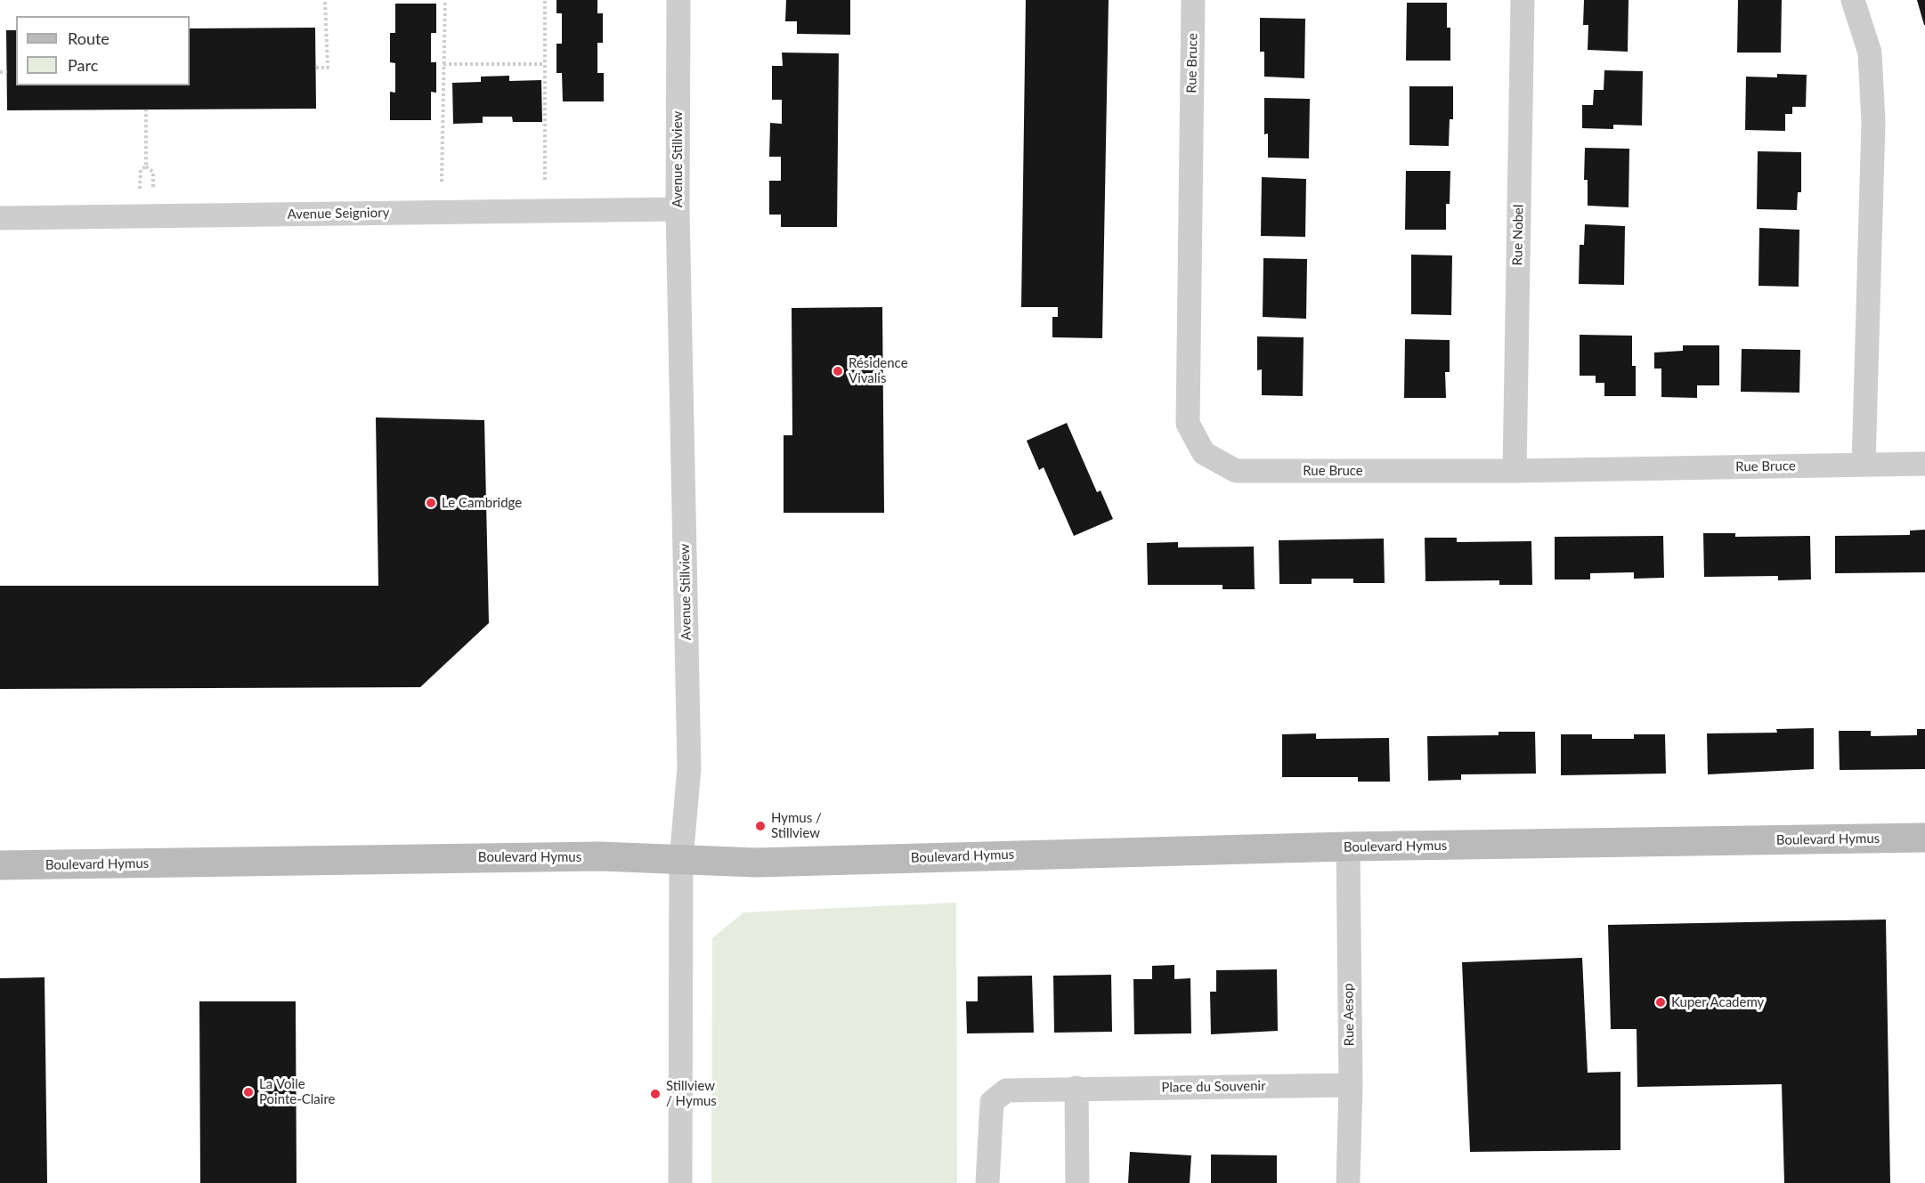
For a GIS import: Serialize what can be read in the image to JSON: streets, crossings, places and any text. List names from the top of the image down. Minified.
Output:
{"streets":{"street":["Rue Bruce","Avenue Stillview","Avenue Seigniory","Rue Nobel","Boulevard Hymus","Rue Aesop","Place du Souvenir"]},"crossings":[["Rue Bruce","Rue Nobel"],["Avenue Stillview","Avenue Seigniory"],["Avenue Stillview","Boulevard Hymus"],["Boulevard Hymus","Rue Aesop"],["Rue Aesop","Place du Souvenir"]],"places":["Résidence Vivalis","Le Cambridge","Hymus / Stillview","Kuper Academy","La Voile Pointe-Claire","Stillview / Hymus"],"legend":["Route","Parc"]}
